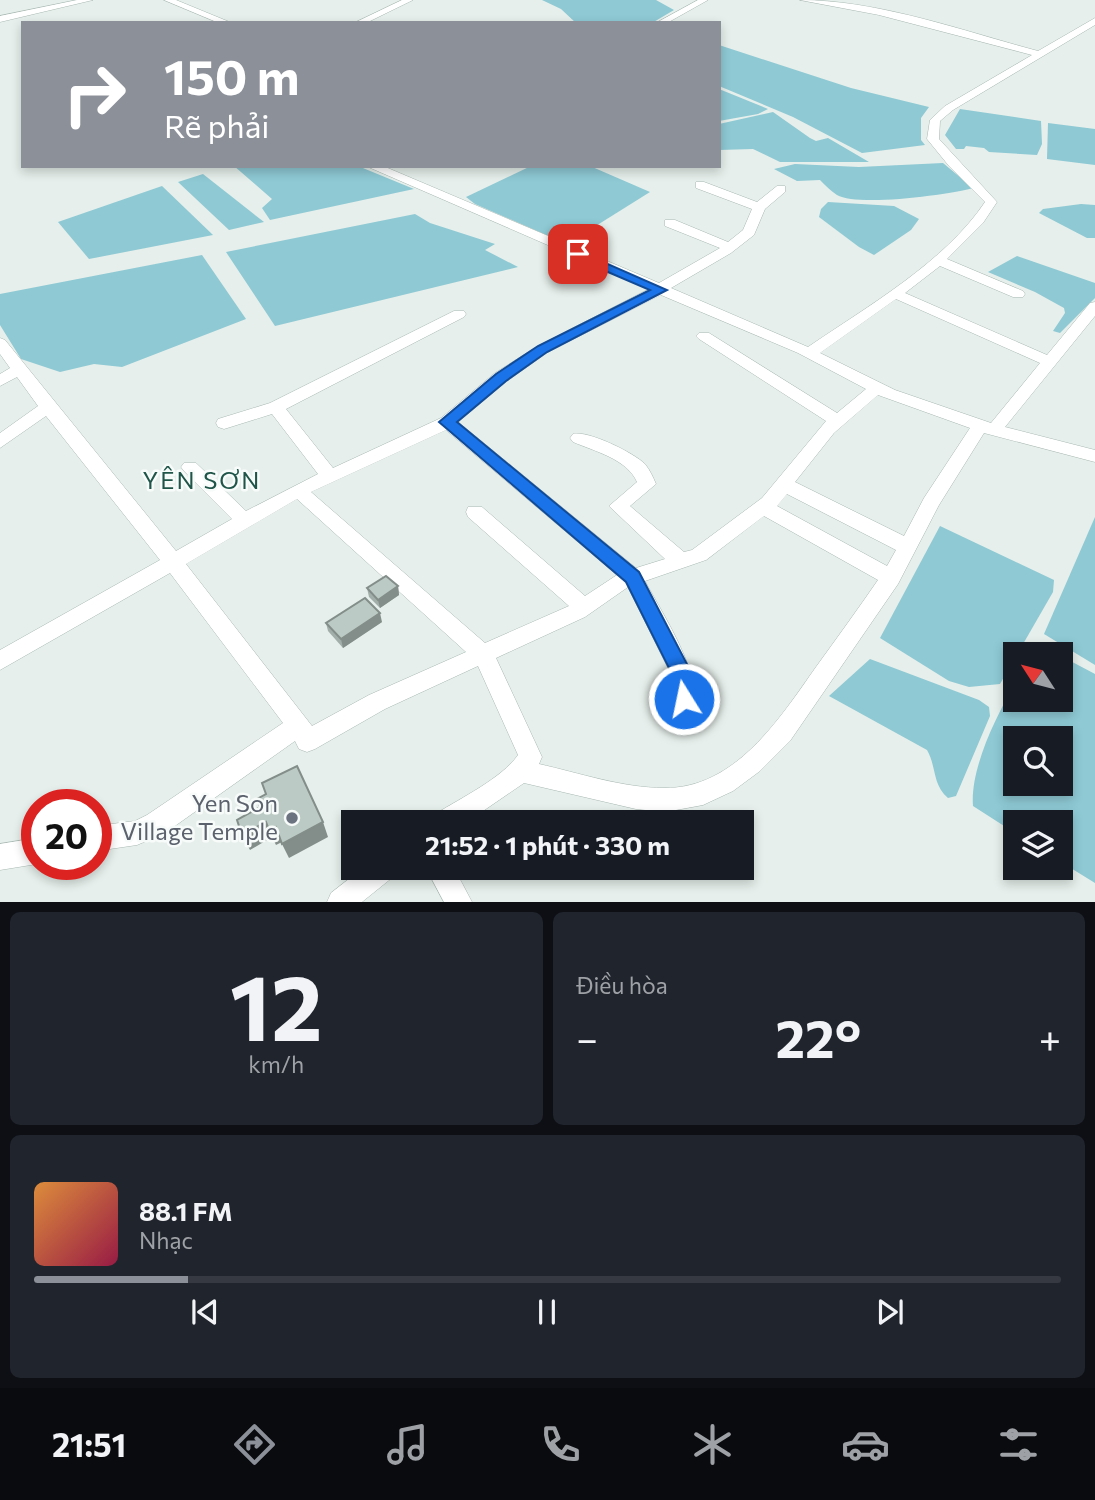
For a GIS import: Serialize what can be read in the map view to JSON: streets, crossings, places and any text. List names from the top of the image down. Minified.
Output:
{"districts":["YÊN SƠN"],"places":["Yen Son Village Temple"],"north":"top left","page":{"turn":["150 m","Rẽ phải"],"limit":"20","trip":"21:52 · 1 phút · 330 m","tile":[["12","km/h"],"Điều hòa"],"heat":["−","22°","+"],"song":["88.1 FM","Nhạc"],"tabs":"21:51"}}
